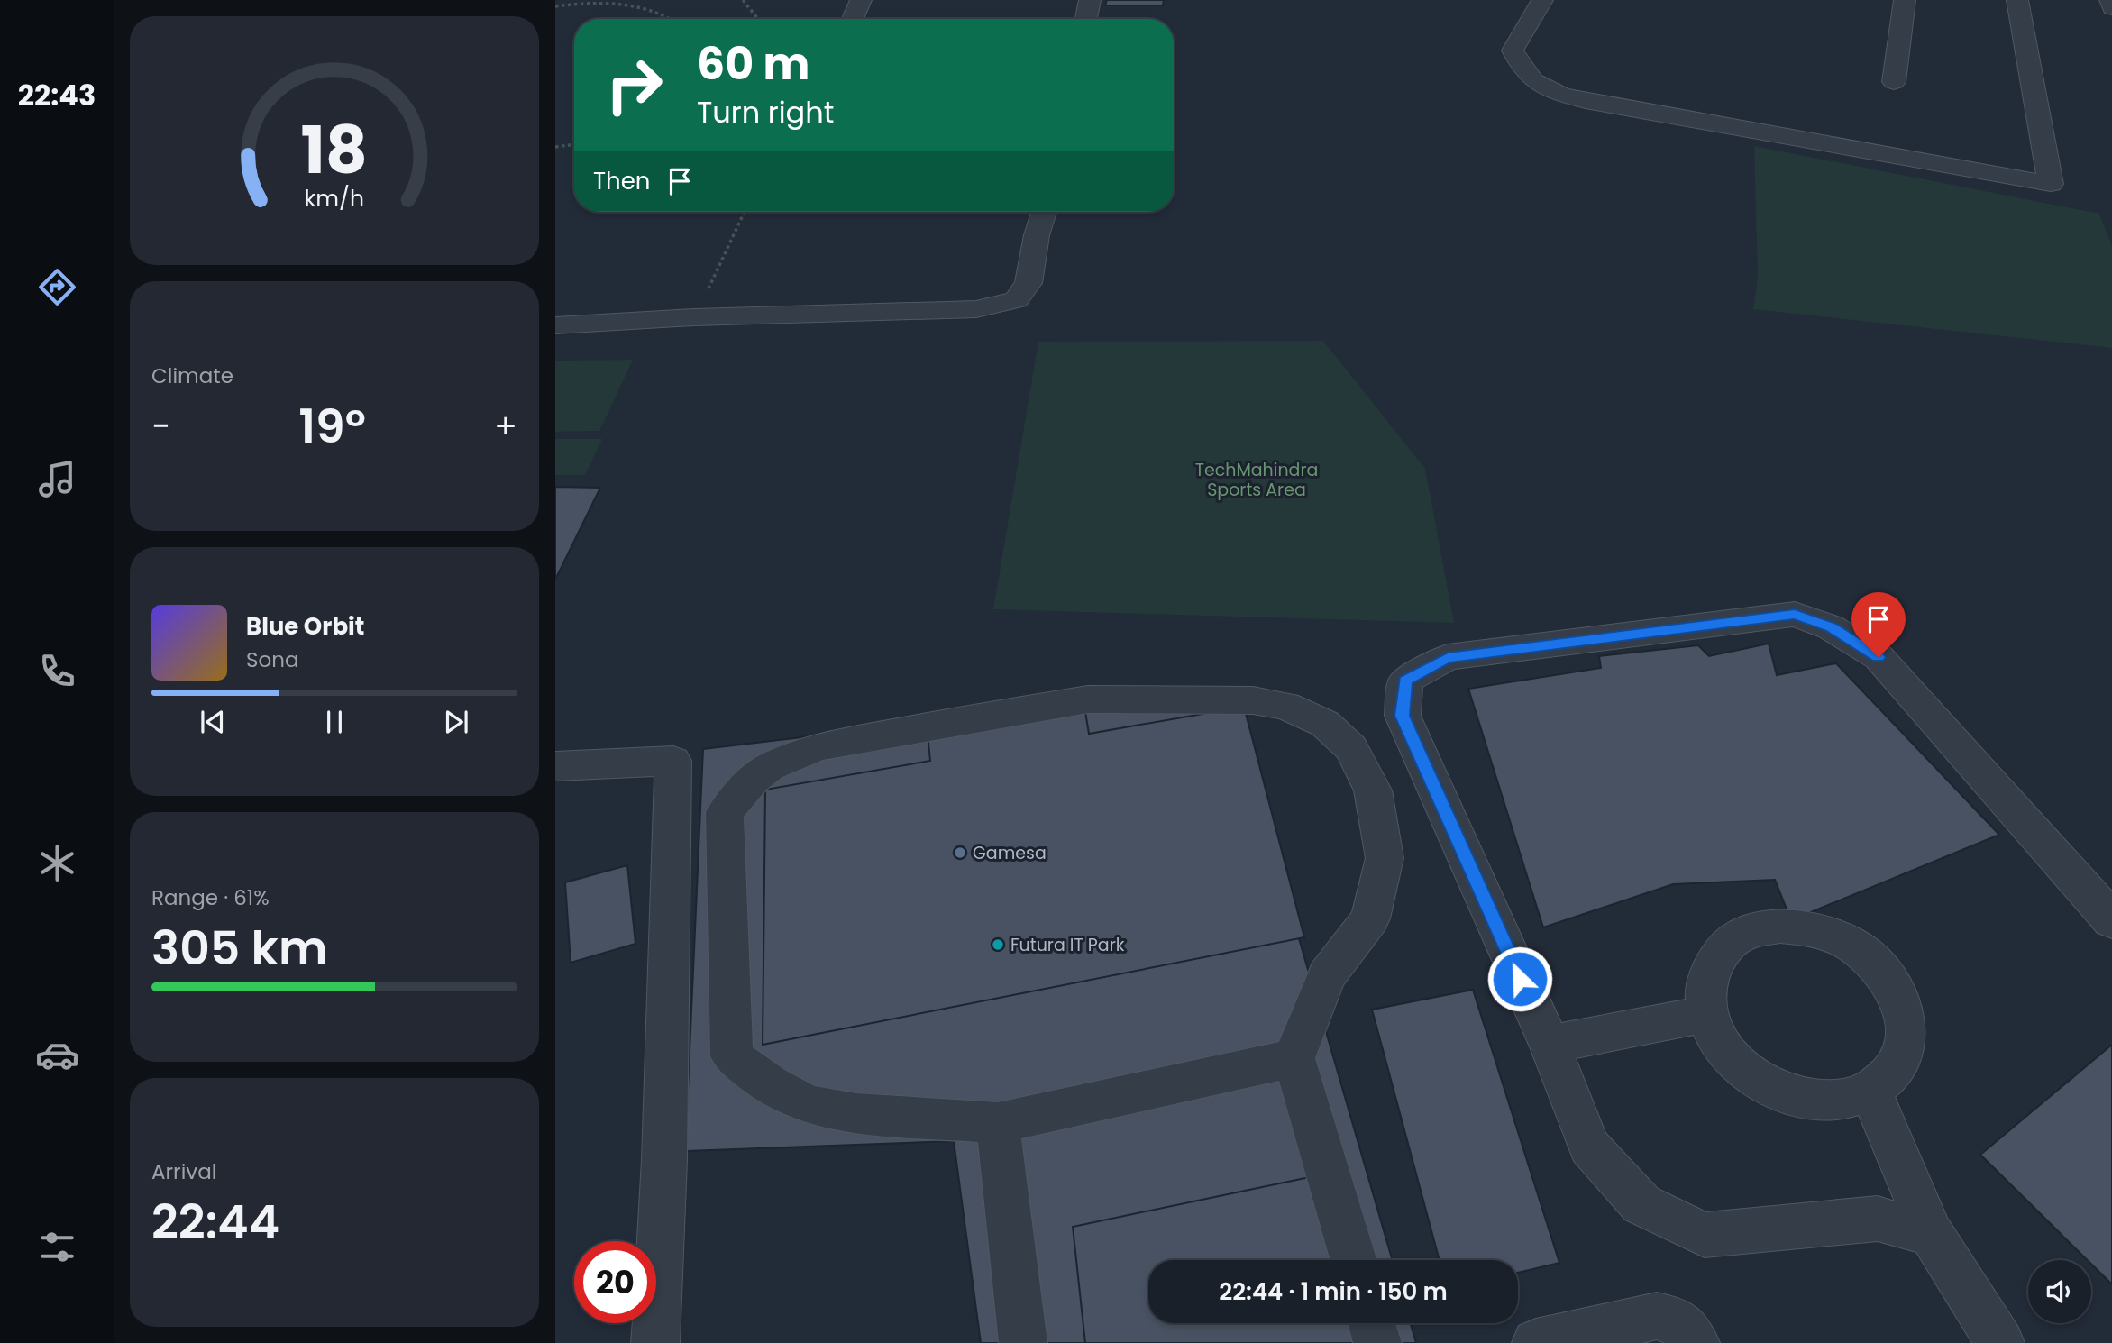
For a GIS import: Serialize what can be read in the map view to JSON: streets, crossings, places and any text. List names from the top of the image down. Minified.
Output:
{"parks":["TechMahindra Sports Area"],"places":["Gamesa","Futura IT Park"],"page":{"tabs":"22:43","turn":["60 m","Turn right"],"then":"Then","tile":["Climate",["Range · 61%","305 km"],["Arrival","22:44"]],"heat":["−","19°","+"],"song":["Blue Orbit","Sona"],"limit":"20","trip":"22:44 · 1 min · 150 m","gauge":["18","km/h"]}}
